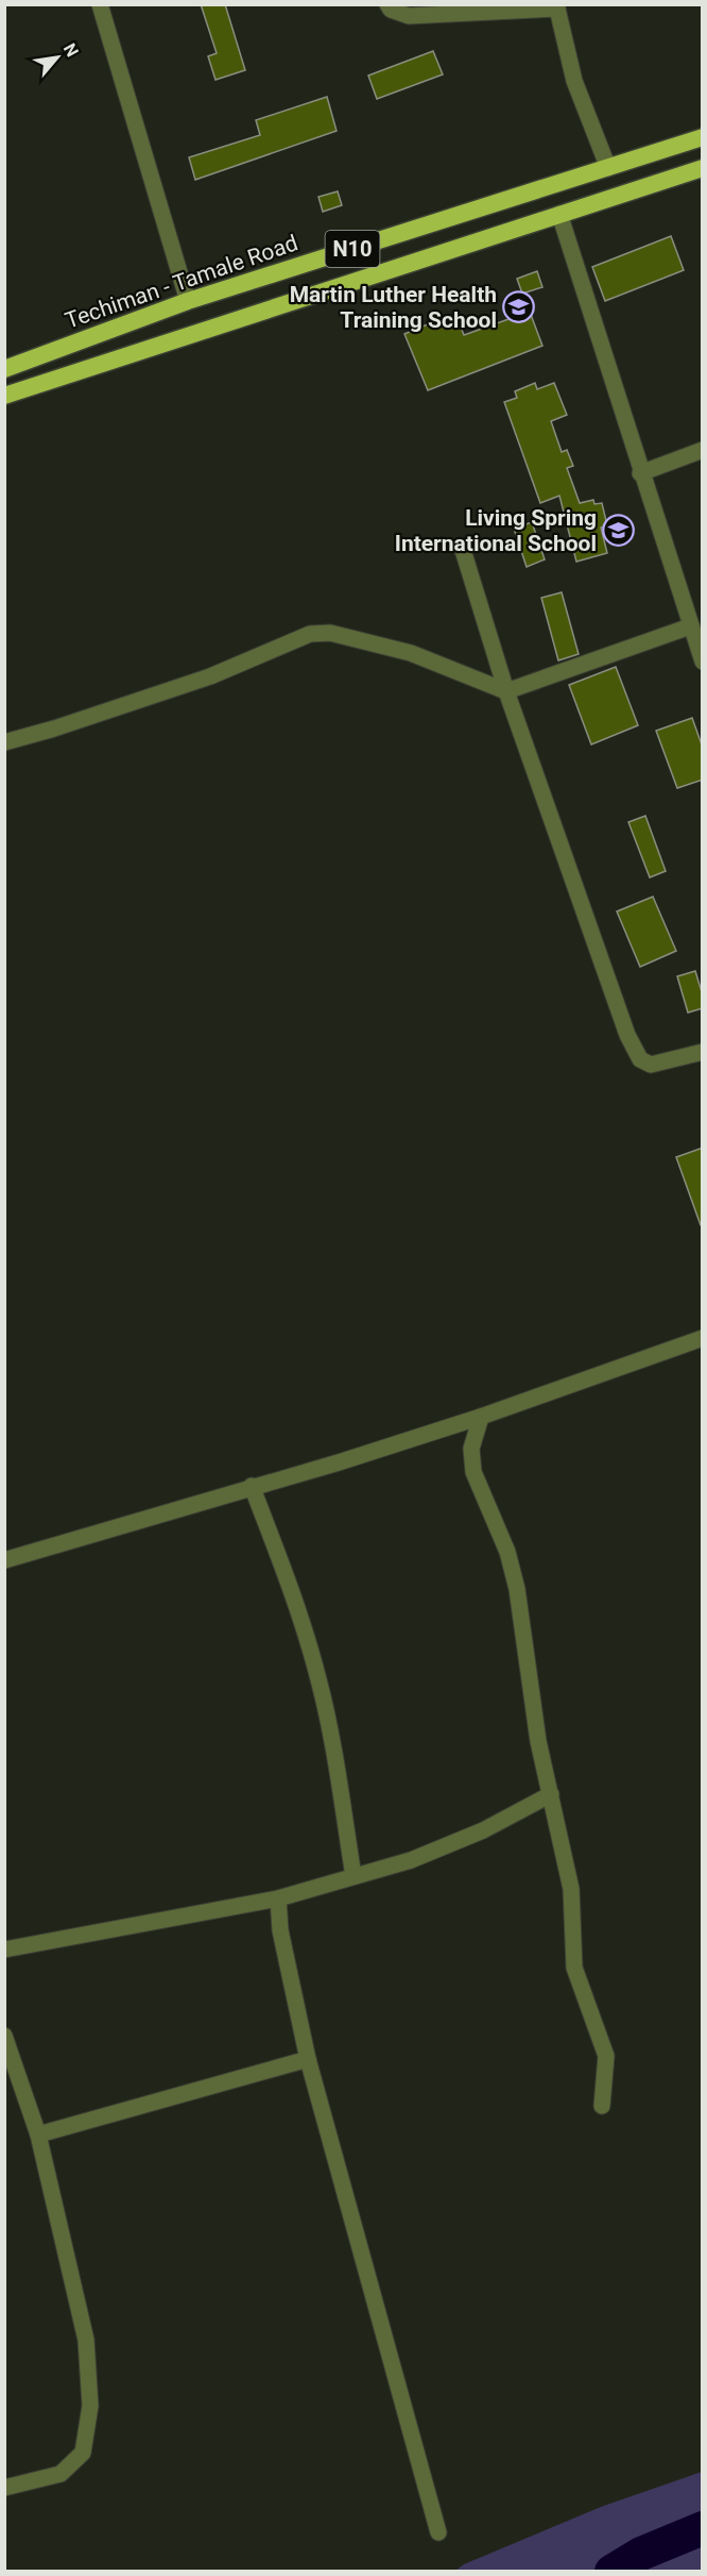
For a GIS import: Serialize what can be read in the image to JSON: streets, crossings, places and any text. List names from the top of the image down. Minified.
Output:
{"streets":{"highway":["N10","Techiman - Tamale Road"]},"places":{"school or university":["Martin Luther Health Training School","Living Spring International School"]},"north":"top right"}
